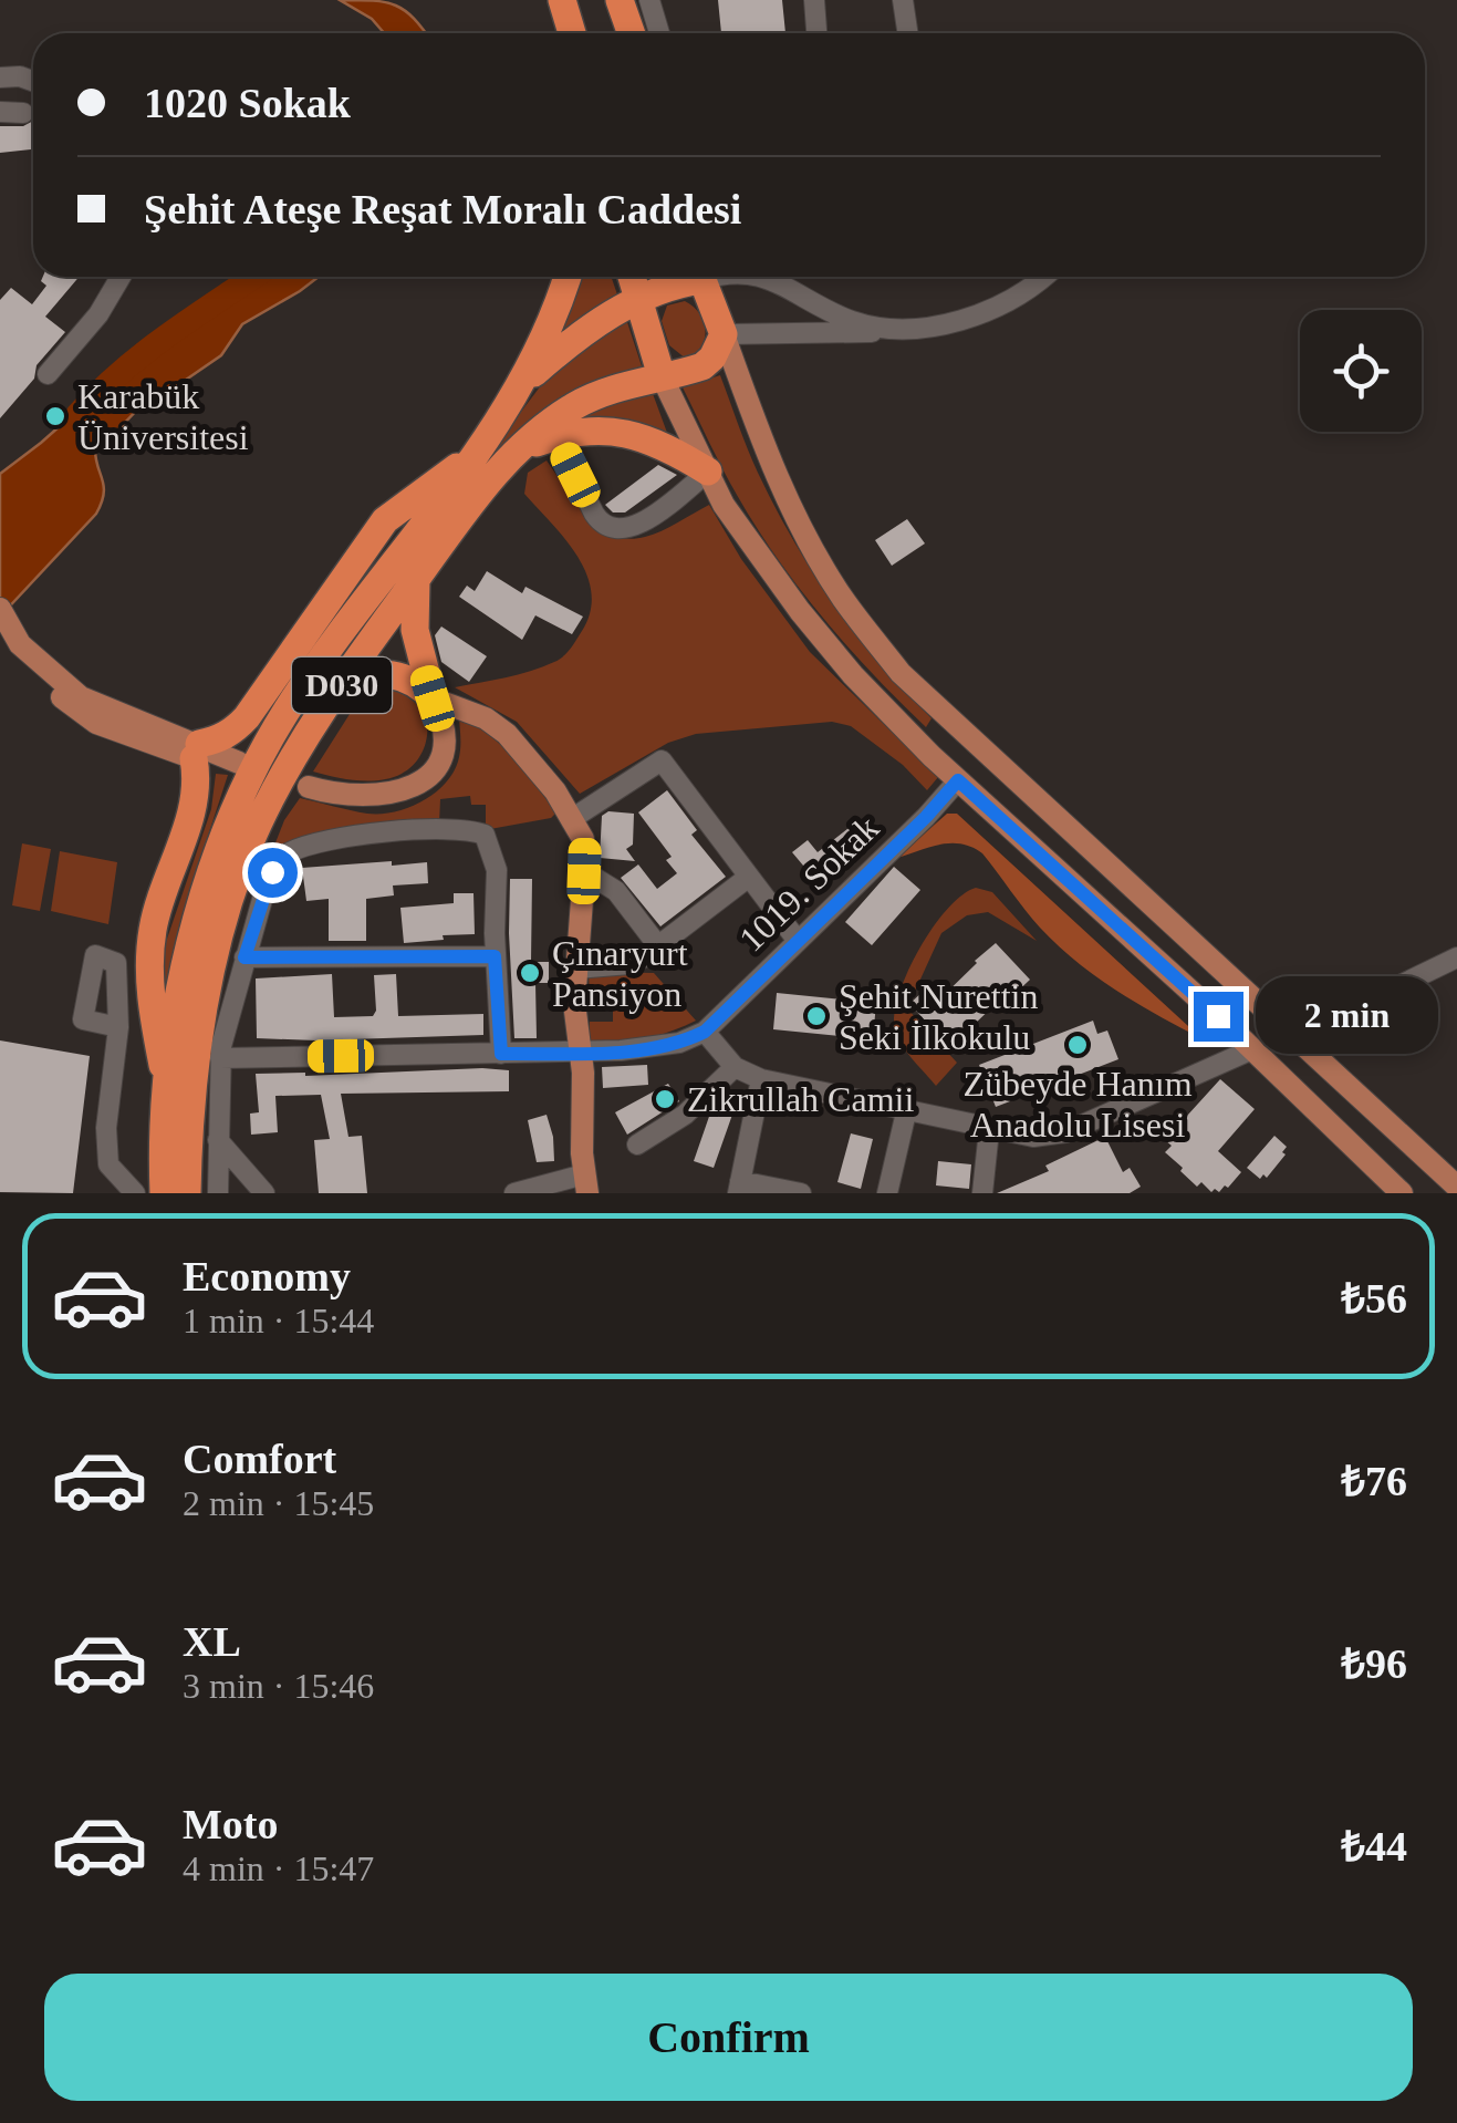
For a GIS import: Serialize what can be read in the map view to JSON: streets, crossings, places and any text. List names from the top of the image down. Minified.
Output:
{"streets":{"highway":["D030"],"street":["1019. Sokak"]},"places":["Karabük Üniversitesi","Çınaryurt Pansiyon","Şehit Nurettin Seki İlkokulu","Zübeyde Hanım Anadolu Lisesi","Zikrullah Camii"],"page":{"banner":["1020 Sokak","Şehit Ateşe Reşat Moralı Caddesi"],"bubble":"2 min","list":[{"name":"Economy","note":"1 min · 15:44","value":"₺56"},{"name":"Comfort","note":"2 min · 15:45","value":"₺76"},{"name":"XL","note":"3 min · 15:46","value":"₺96"},{"name":"Moto","note":"4 min · 15:47","value":"₺44"}],"buttons":"Confirm"}}
